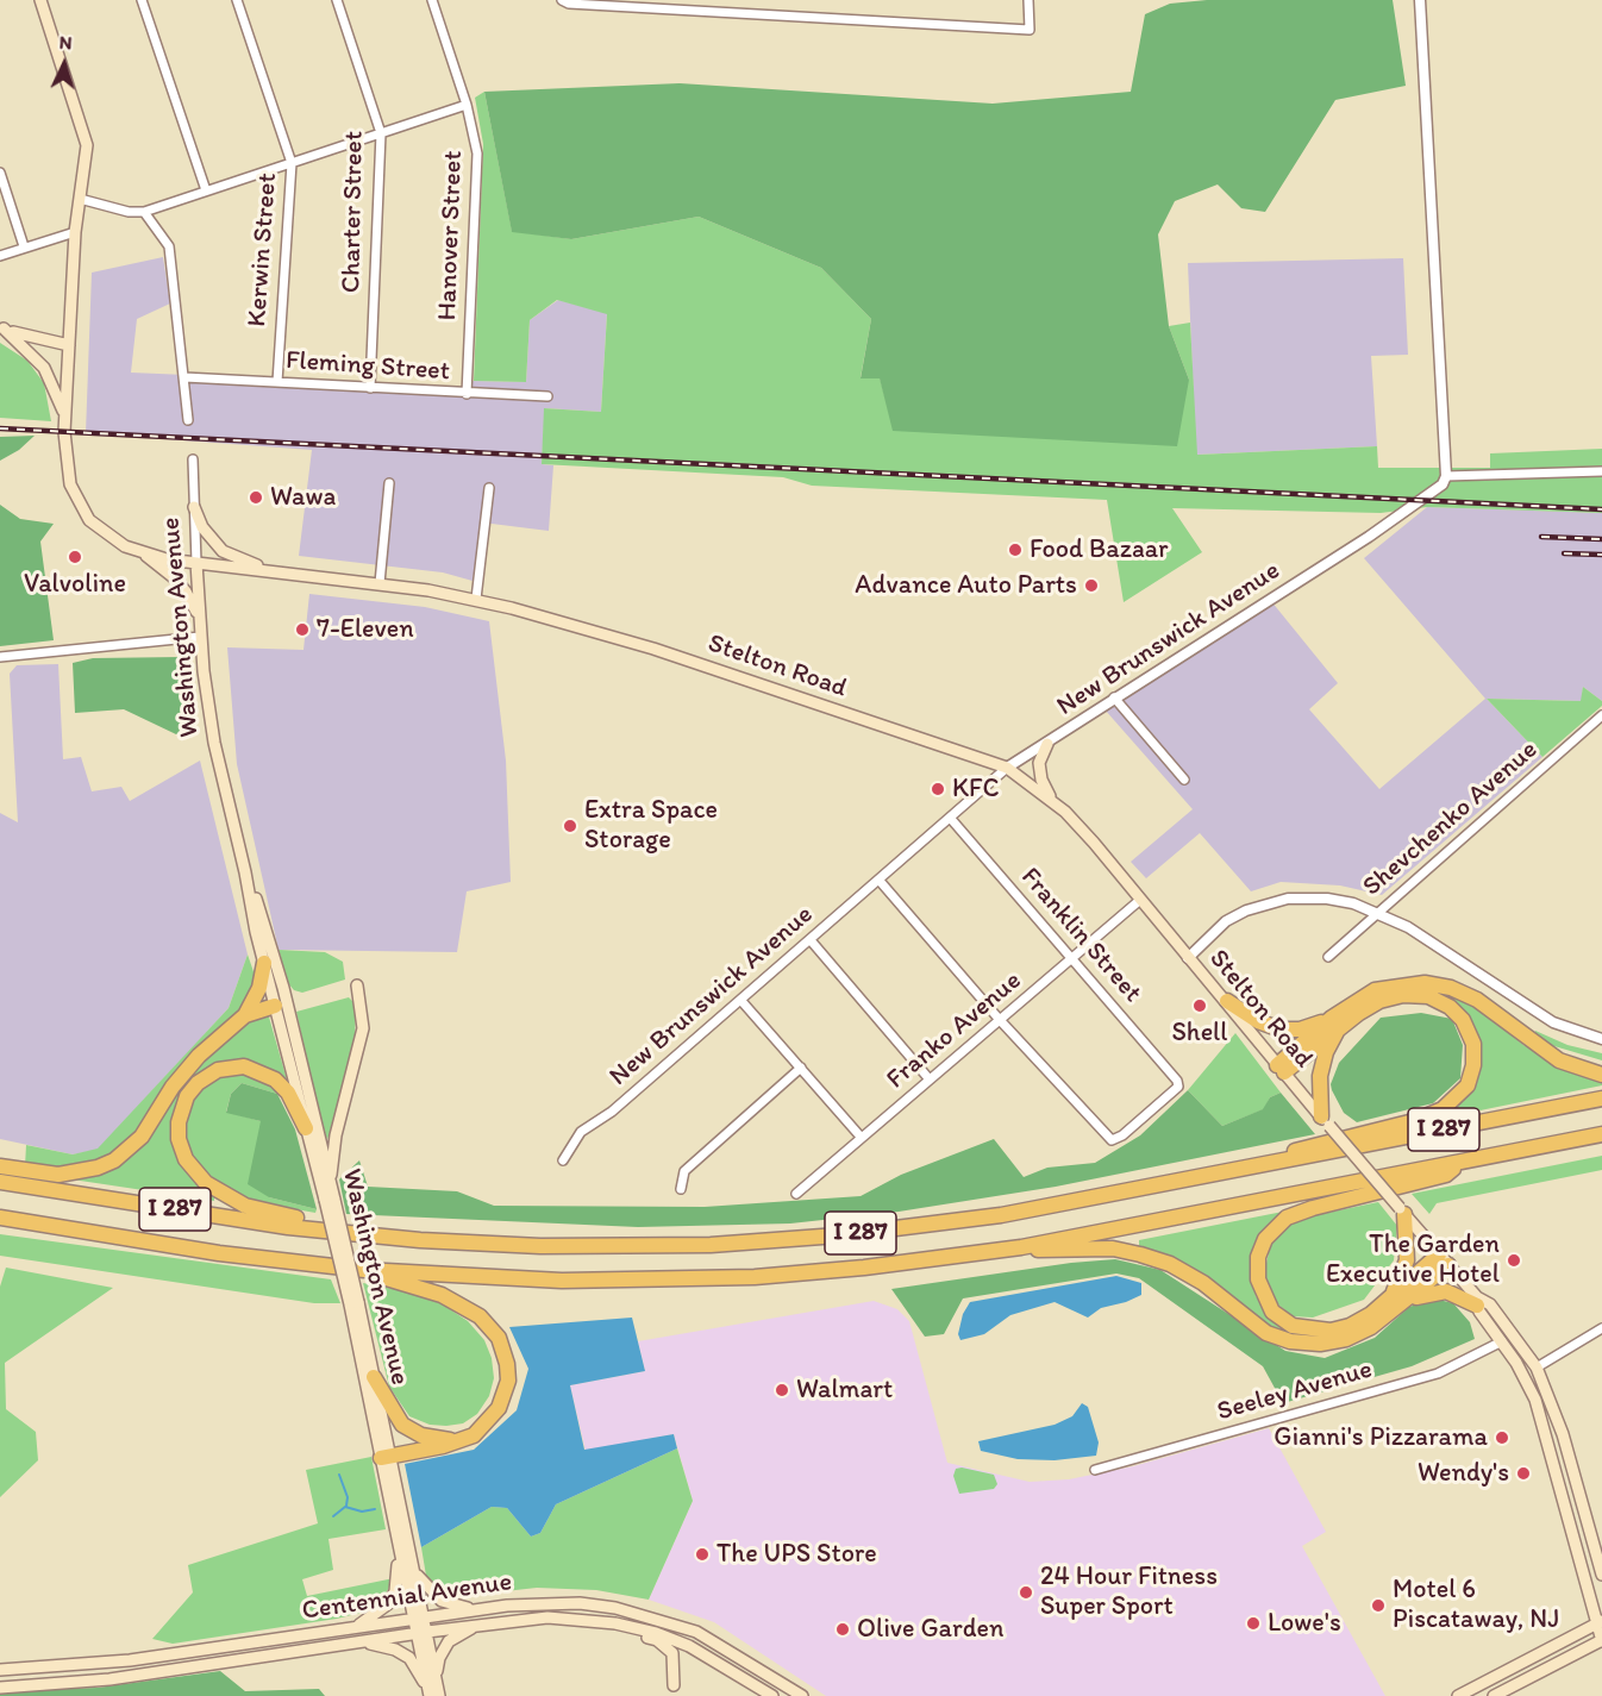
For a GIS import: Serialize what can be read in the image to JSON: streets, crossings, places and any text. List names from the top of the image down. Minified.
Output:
{"streets":{"highway":["I 287"],"main road":["Washington Avenue","Stelton Road","Centennial Avenue"],"street":["Charter Street","Hanover Street","Kerwin Street","Fleming Street","New Brunswick Avenue","Shevchenko Avenue","Franklin Street","Franko Avenue","Seeley Avenue"]},"crossings":[["Charter Street","Fleming Street"],["Hanover Street","Fleming Street"],["Kerwin Street","Fleming Street"],["Washington Avenue","Stelton Road"],["Washington Avenue","Centennial Avenue"],["New Brunswick Avenue","Stelton Road"],["New Brunswick Avenue","Franklin Street"],["Stelton Road","Franko Avenue"],["Stelton Road","Seeley Avenue"],["Franklin Street","Franko Avenue"]],"places":["Wawa","Food Bazaar","Valvoline","Advance Auto Parts","7-Eleven","KFC","Extra Space Storage","Shell","The Garden Executive Hotel","Walmart","Gianni's Pizzarama","Wendy's","The UPS Store","24 Hour Fitness Super Sport","Motel 6 Piscataway, NJ","Lowe's","Olive Garden"],"north":"top"}
